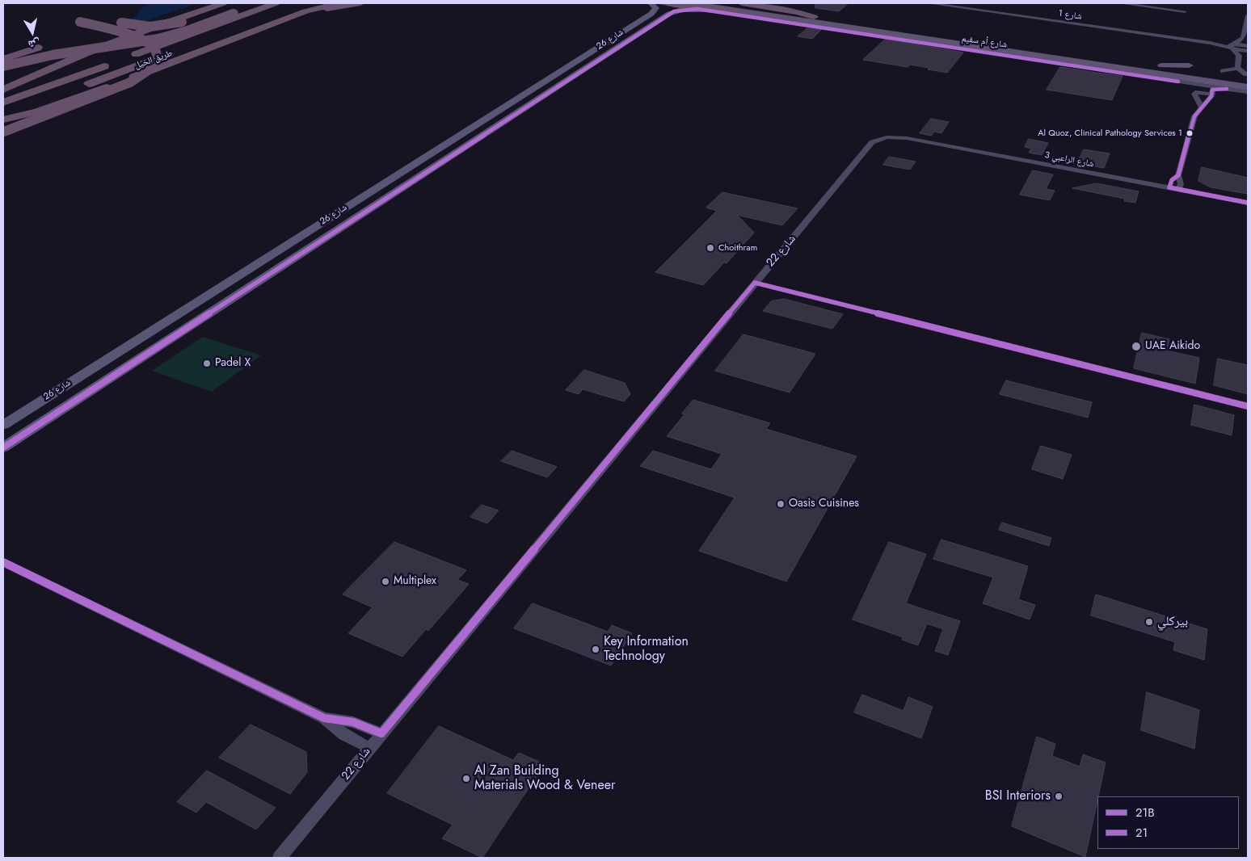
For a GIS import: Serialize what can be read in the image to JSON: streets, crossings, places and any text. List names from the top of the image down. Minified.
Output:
{"streets":{"highway":["طريق الخيل"],"main road":["شارع 26","شارع أم سقيم"],"street":["شارع 1","شارع الراعبي 3","شارع 22"]},"crossings":[["شارع الراعبي 3","شارع 22"]],"places":["Al Quoz, Clinical Pathology Services 1","Choithram","UAE Aikido","Padel X","Oasis Cuisines","Multiplex","بيركلي","Key Information Technology","Al Zan Building Materials Wood & Veneer","BSI Interiors"],"lines":["transit line 21B","transit line 21"],"legend":["21B","21"],"north":"bottom"}
